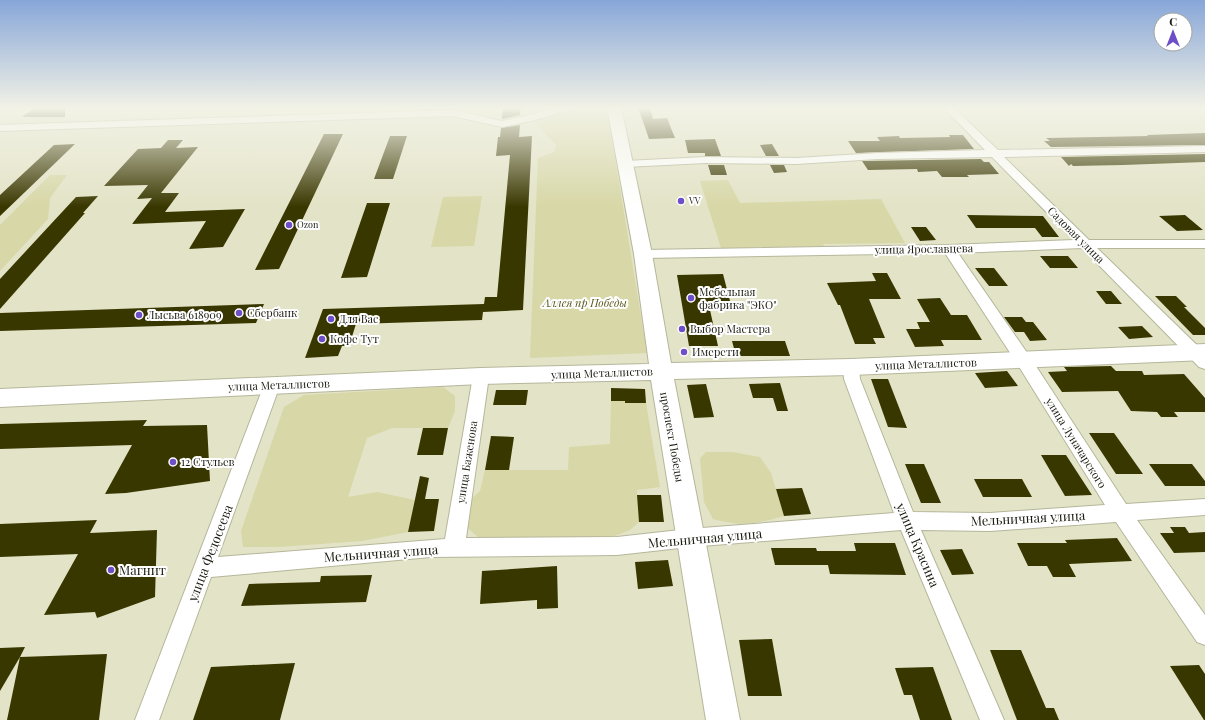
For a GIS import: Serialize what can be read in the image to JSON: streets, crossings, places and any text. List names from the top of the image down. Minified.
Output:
{"streets":{"street":["Садовая улица","улица Ярославцева","улица Металлистов","проспект Победы","улица Луначарского","улица Баженова","Мельничная улица","улица Красина","улица Федосеева"]},"crossings":[["Садовая улица","улица Ярославцева"],["Садовая улица","улица Металлистов"],["улица Ярославцева","проспект Победы"],["улица Ярославцева","улица Луначарского"],["улица Металлистов","проспект Победы"],["улица Металлистов","улица Луначарского"],["улица Металлистов","улица Баженова"],["улица Металлистов","улица Красина"],["улица Металлистов","улица Федосеева"],["проспект Победы","Мельничная улица"],["улица Луначарского","Мельничная улица"],["улица Баженова","Мельничная улица"],["Мельничная улица","улица Красина"],["Мельничная улица","улица Федосеева"]],"parks":["Аллея пр Победы"],"places":["VV","Ozon","Мебельная фабрика \"ЭКО\"","Сбербанк","Лысьва 618909","Для Вас","Выбор Мастера","Кофе Тут","Имерети","12 Стульев","Магнит"],"north":"top"}
